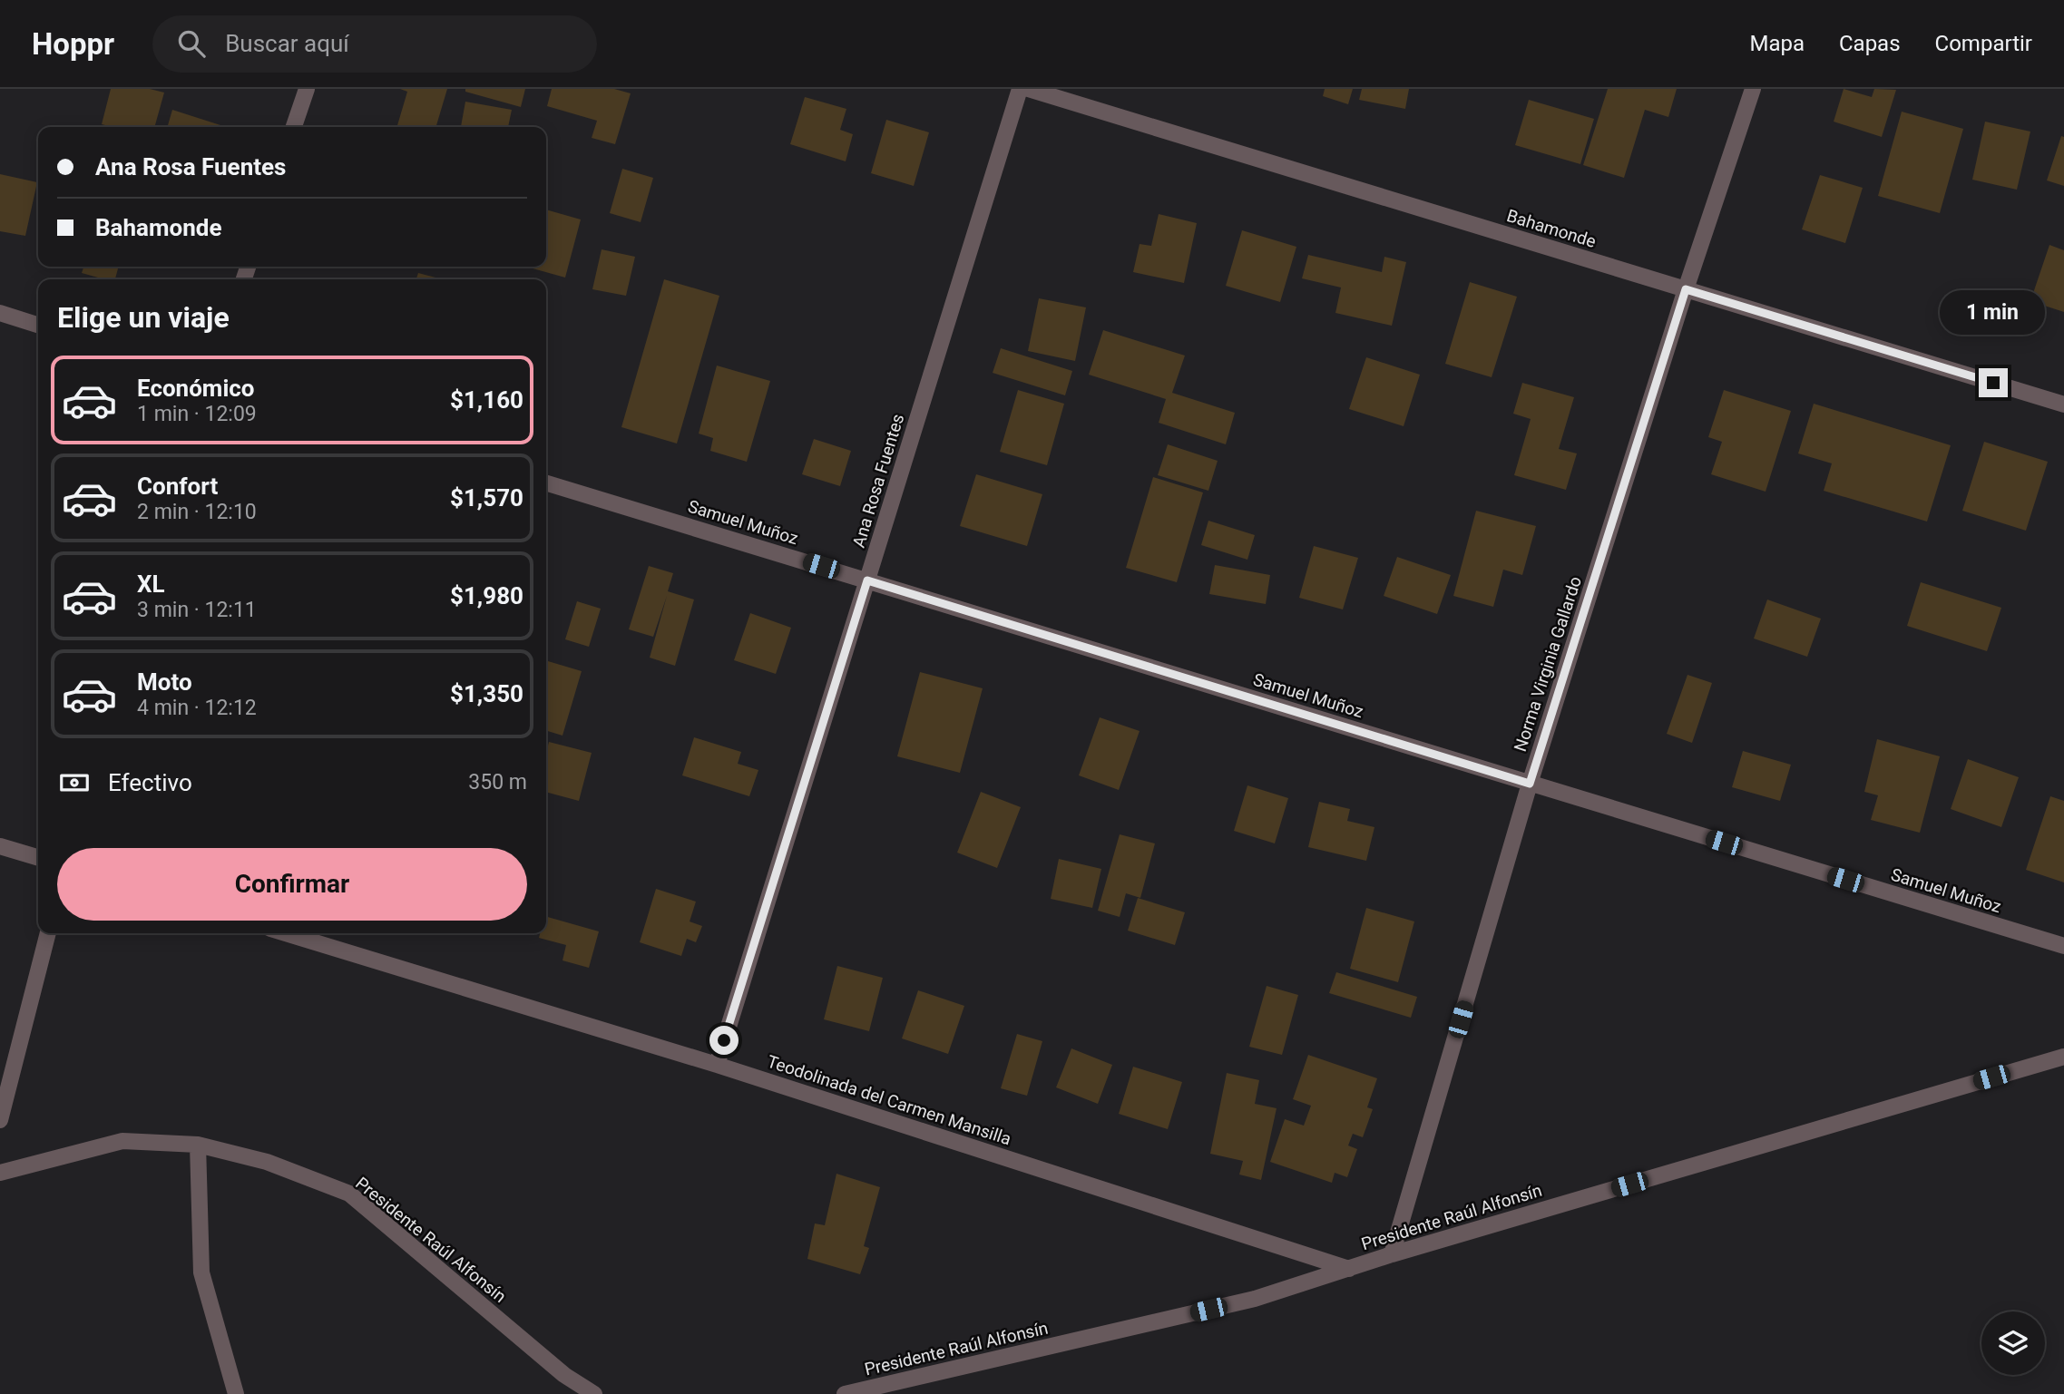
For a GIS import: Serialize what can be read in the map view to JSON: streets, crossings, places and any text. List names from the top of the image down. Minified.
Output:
{"streets":{"street":["Bahamonde","Ana Rosa Fuentes","Samuel Muñoz","Norma Virginia Gallardo","Teodolinada del Carmen Mansilla","Presidente Raúl Alfonsín"]},"crossings":[["Bahamonde","Norma Virginia Gallardo"],["Ana Rosa Fuentes","Samuel Muñoz"],["Ana Rosa Fuentes","Teodolinada del Carmen Mansilla"],["Samuel Muñoz","Norma Virginia Gallardo"],["Norma Virginia Gallardo","Presidente Raúl Alfonsín"],["Teodolinada del Carmen Mansilla","Presidente Raúl Alfonsín"]],"page":{"header":"Hoppr","search":"Buscar aquí","nav":["Mapa","Capas","Compartir"],"banner":["Ana Rosa Fuentes","Bahamonde"],"heading":"Elige un viaje","bubble":"1 min","list":[{"name":"Económico","note":"1 min · 12:09","value":"$1,160"},{"name":"Confort","note":"2 min · 12:10","value":"$1,570"},{"name":"XL","note":"3 min · 12:11","value":"$1,980"},{"name":"Moto","note":"4 min · 12:12","value":"$1,350"}],"pay":["Efectivo","350 m"],"buttons":"Confirmar"}}
